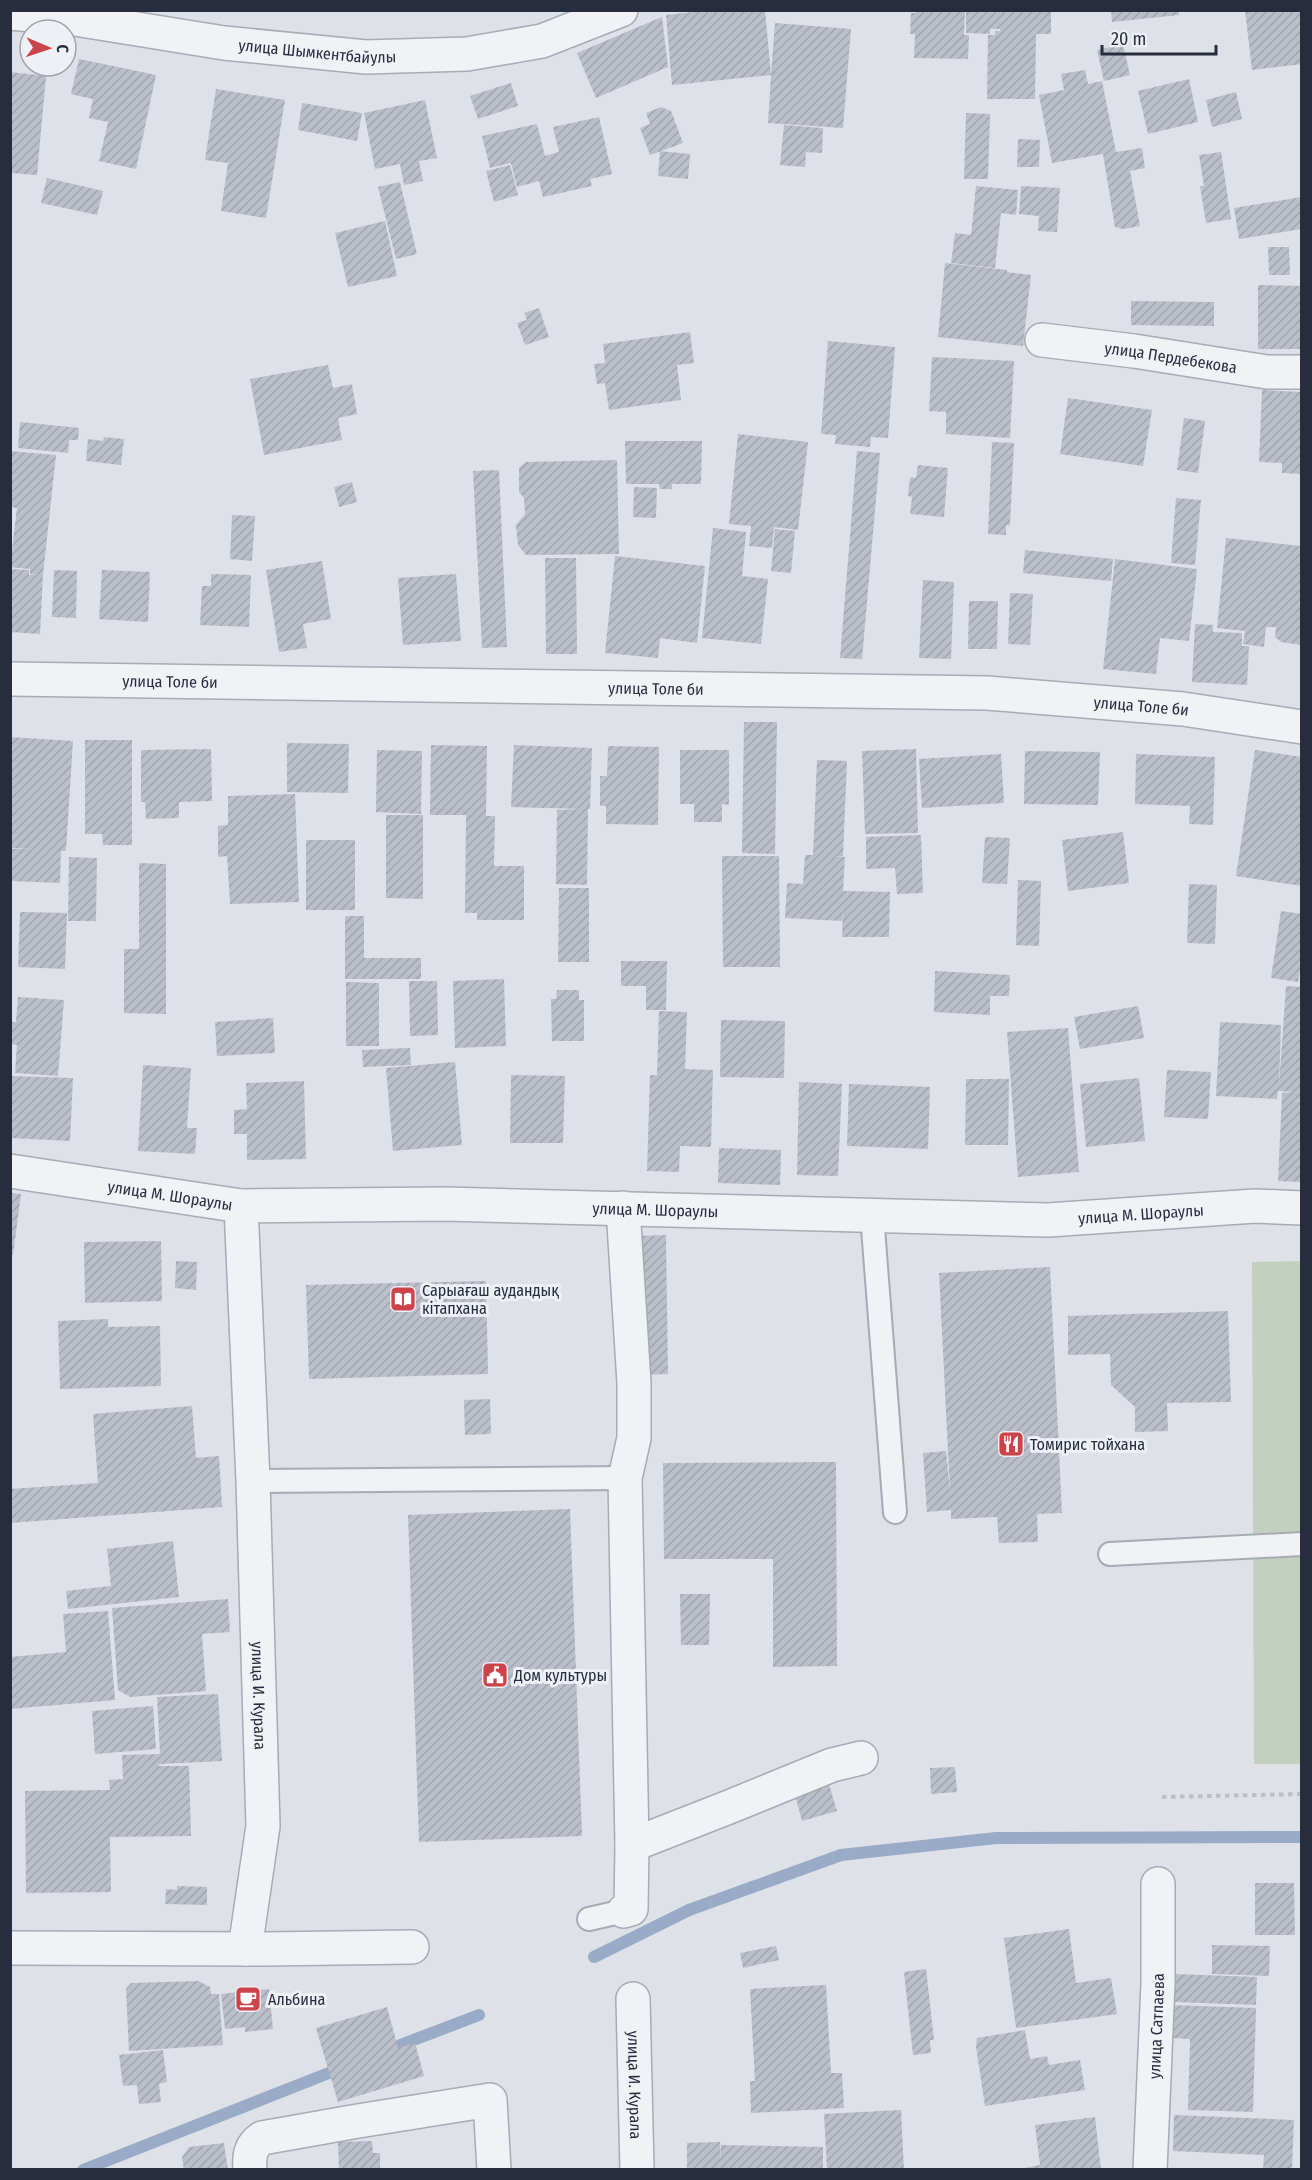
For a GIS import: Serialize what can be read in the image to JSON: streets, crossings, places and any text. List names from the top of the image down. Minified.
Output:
{"streets":{"street":["улица Шымкентбайулы","улица Пердебекова","улица Толе би","улица М. Шораулы","улица И. Курала","улица Сатпаева"]},"crossings":[["улица М. Шораулы","улица И. Курала"]],"places":{"library":["Сарыағаш аудандық кітапхана"],"restaurant":["Томирис тойхана"],"public building":["Дом культуры"],"cafe":["Альбина"]},"scale_bar":"20 m","north":"right"}
